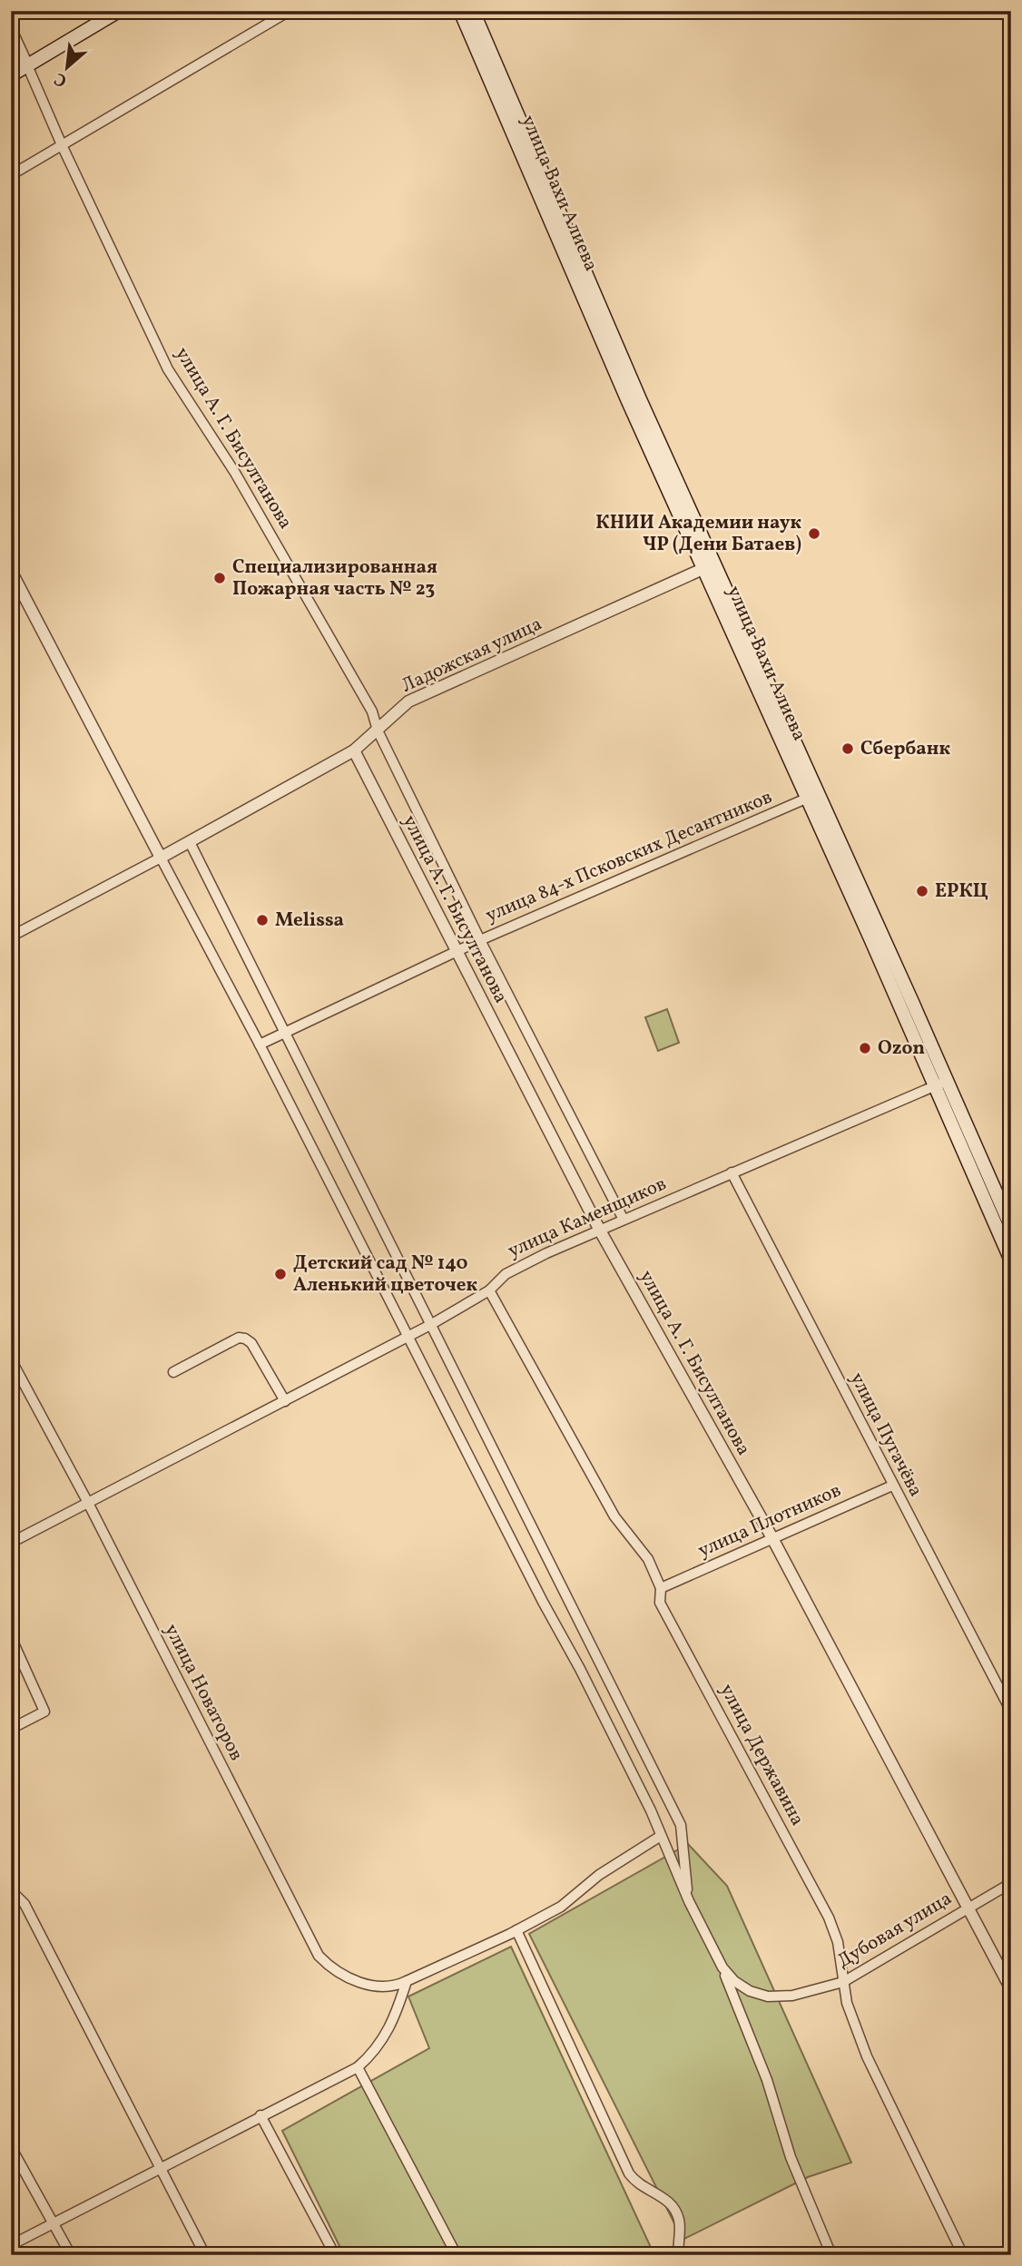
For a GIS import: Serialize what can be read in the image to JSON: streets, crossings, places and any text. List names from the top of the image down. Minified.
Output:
{"streets":{"main road":["улица Вахи Алиева"],"street":["улица А. Г. Бисултанова","Ладожская улица","улица 84-х Псковских Десантников","улица Каменщиков","улица Пугачёва","улица Плотников","улица Новаторов","улица Державина","Дубовая улица"]},"crossings":[["улица Вахи Алиева","Ладожская улица"],["улица Вахи Алиева","улица 84-х Псковских Десантников"],["улица Вахи Алиева","улица Каменщиков"],["улица А. Г. Бисултанова","Ладожская улица"],["улица А. Г. Бисултанова","улица 84-х Псковских Десантников"],["улица А. Г. Бисултанова","улица Каменщиков"],["улица А. Г. Бисултанова","улица Плотников"],["улица А. Г. Бисултанова","Дубовая улица"],["улица Каменщиков","улица Пугачёва"],["улица Каменщиков","улица Новаторов"],["улица Каменщиков","улица Державина"],["улица Пугачёва","улица Плотников"],["улица Плотников","улица Державина"],["улица Державина","Дубовая улица"]],"places":["КНИИ Академии наук ЧР (Дени Батаев)","Специализированная Пожарная часть № 23","Сбербанк","ЕРКЦ","Melissa","Ozon","Детский сад № 140 Аленький цветочек"],"north":"bottom left"}
